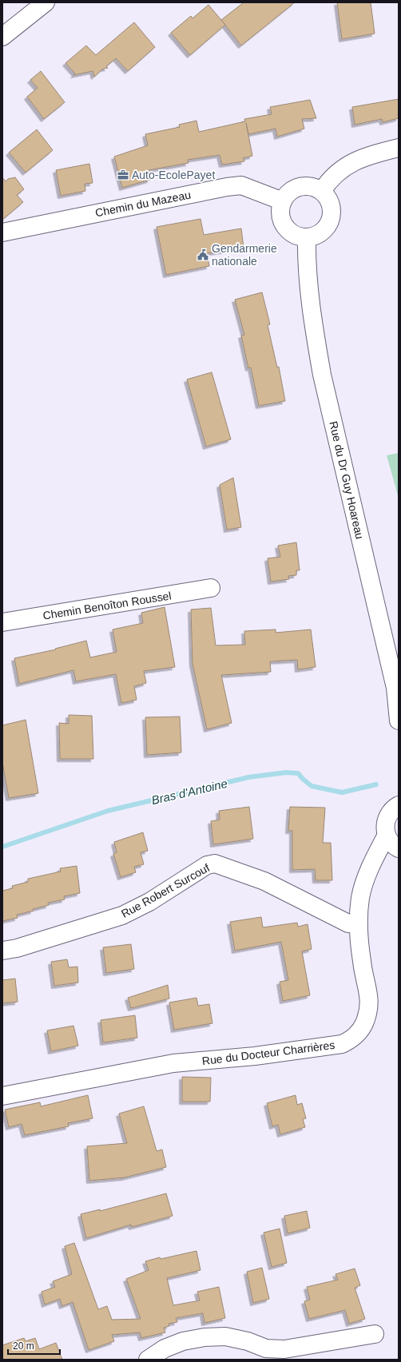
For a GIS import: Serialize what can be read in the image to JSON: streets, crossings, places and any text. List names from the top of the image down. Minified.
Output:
{"streets":{"street":["Chemin du Mazeau","Rue du Dr Guy Hoareau","Chemin Benoîton Roussel","Rue Robert Surcouf","Rue du Docteur Charrières"]},"crossings":[["Chemin du Mazeau","Rue du Dr Guy Hoareau"],["Rue Robert Surcouf","Rue du Docteur Charrières"]],"water":["Bras d'Antoine"],"places":{"office":["Auto-EcolePayet"],"public building":["Gendarmerie nationale"]},"scale_bar":"20 m"}
